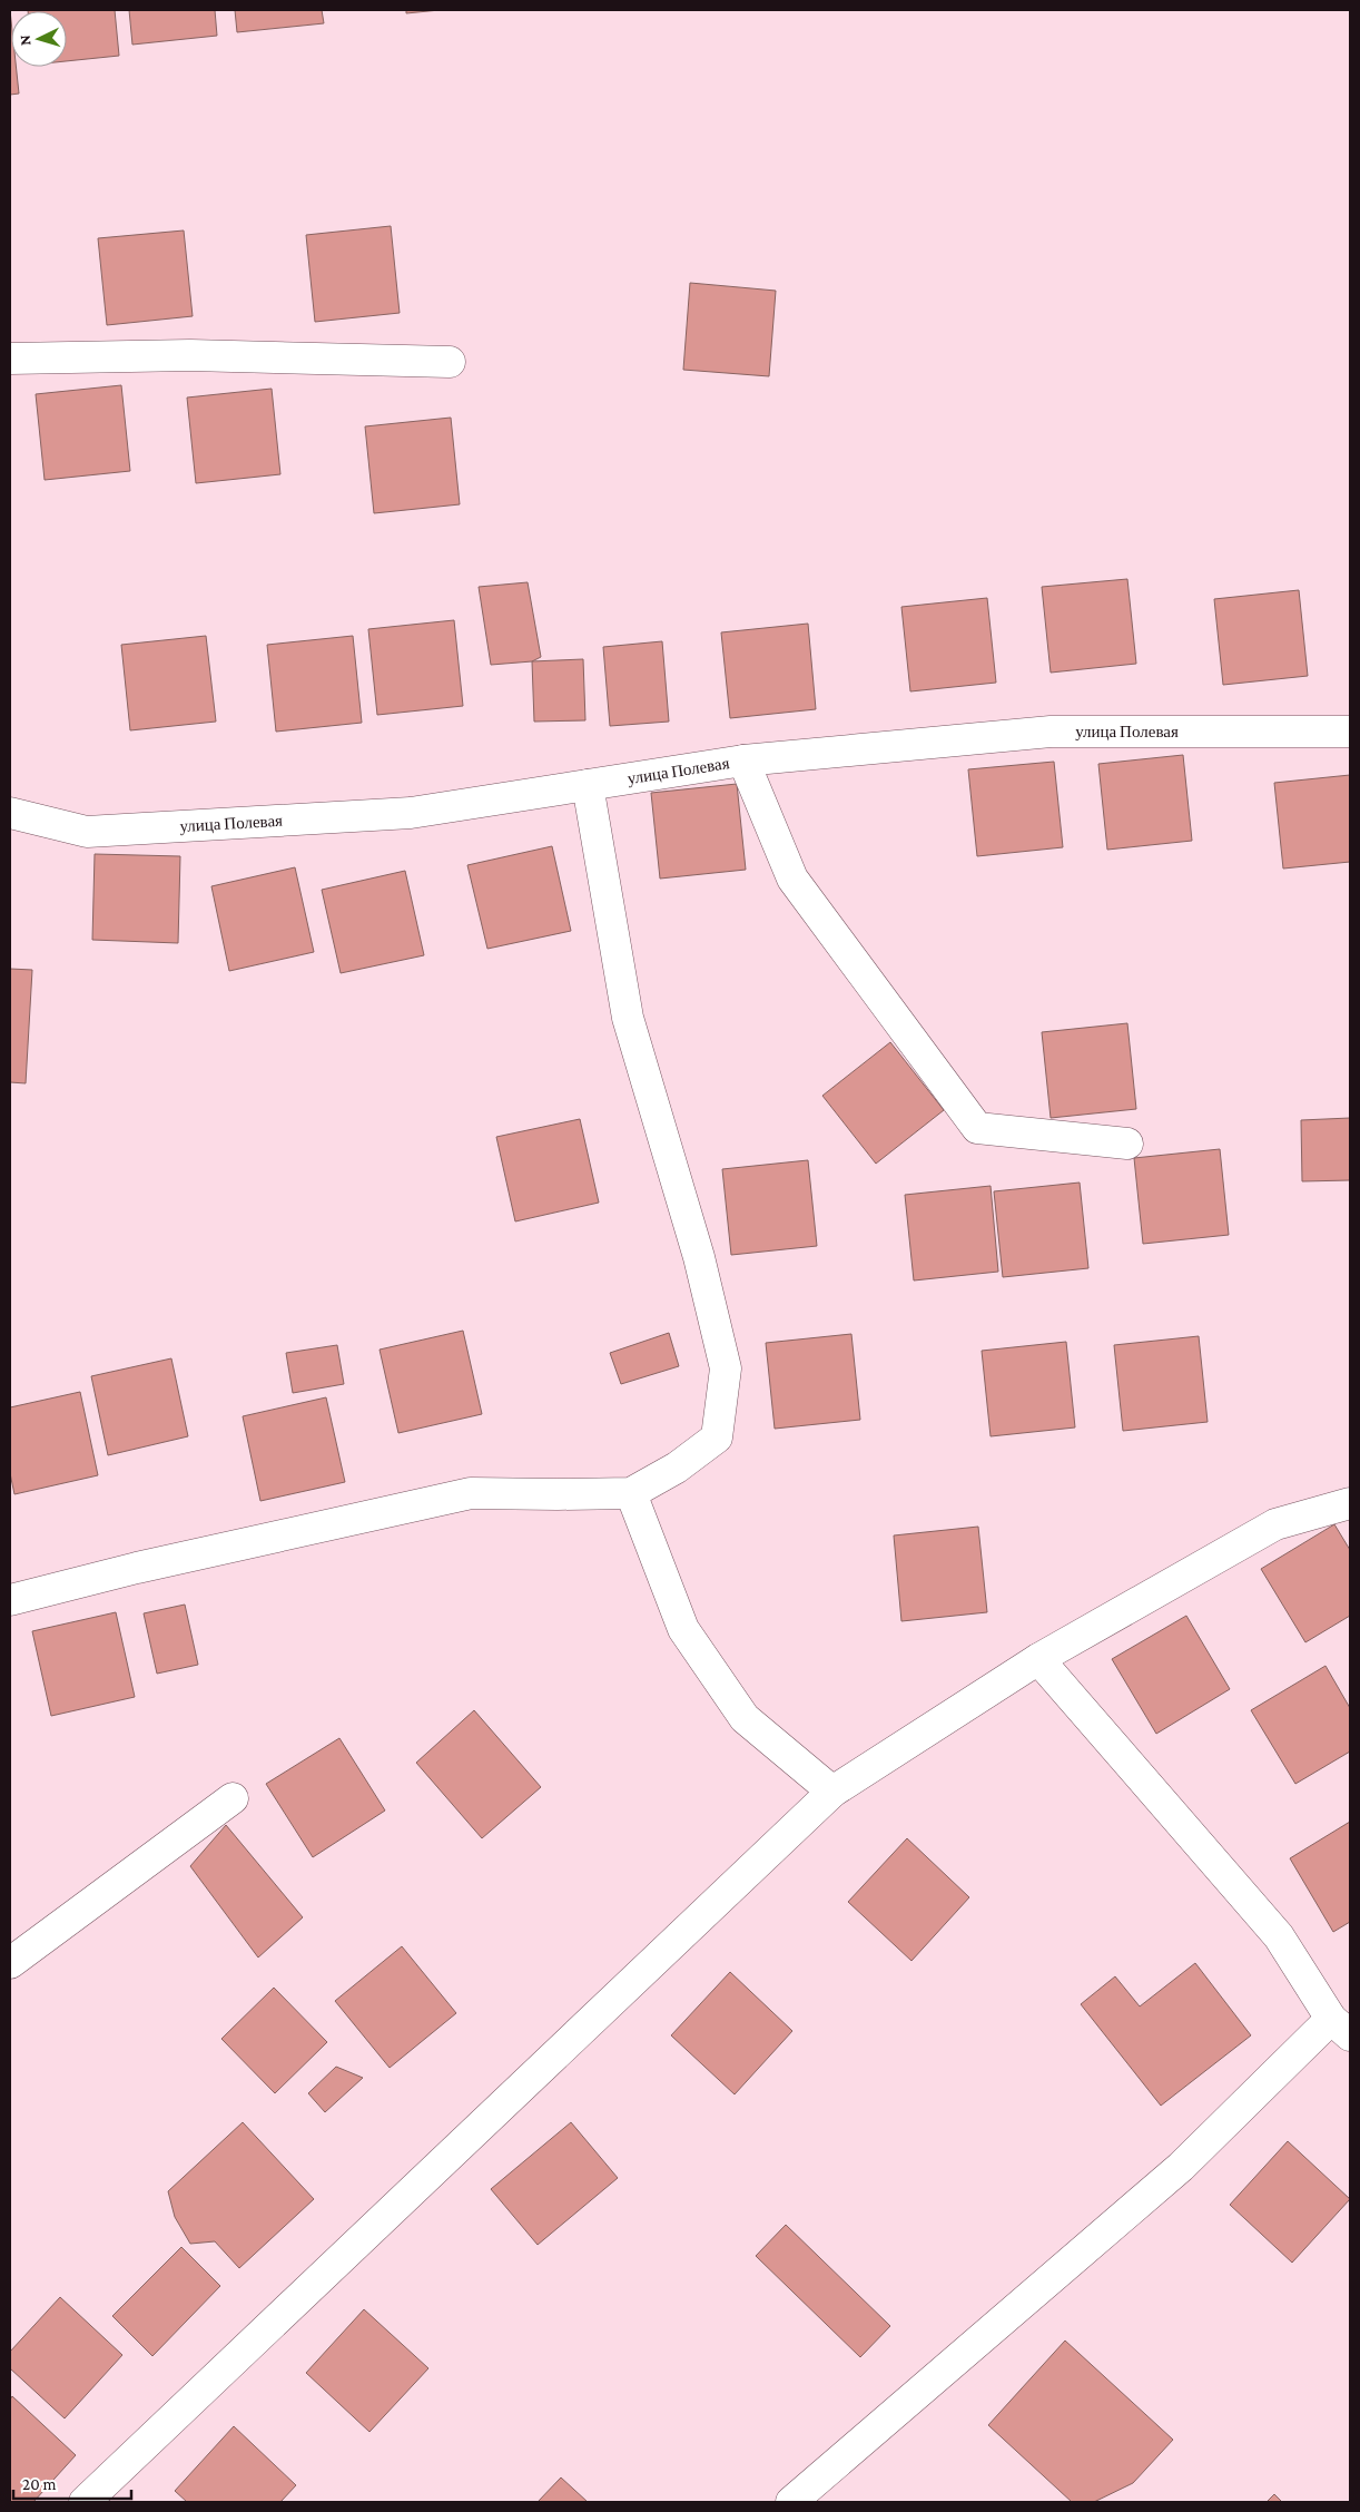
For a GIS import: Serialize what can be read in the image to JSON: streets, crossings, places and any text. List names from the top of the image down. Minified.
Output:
{"streets":{"street":["улица Полевая"]},"scale_bar":"20 m","north":"left"}
